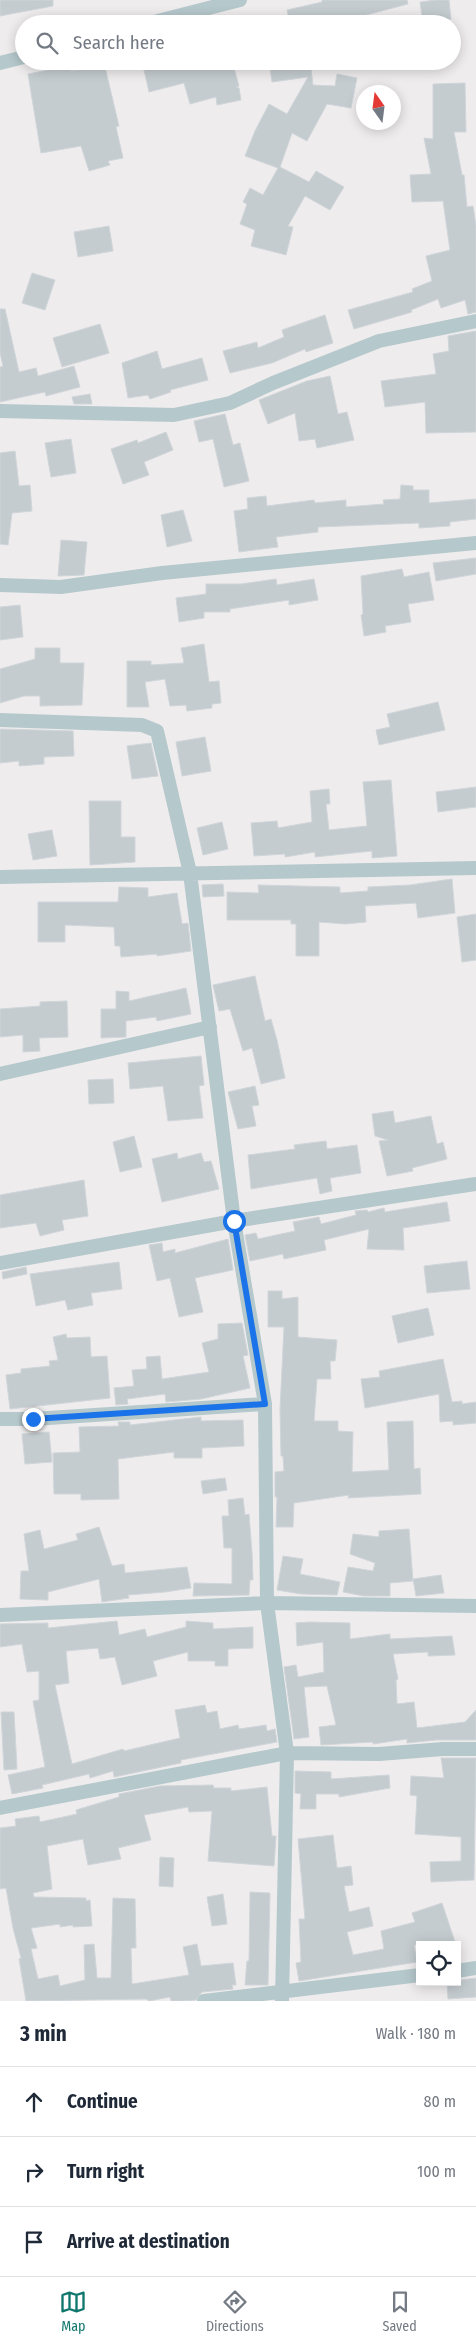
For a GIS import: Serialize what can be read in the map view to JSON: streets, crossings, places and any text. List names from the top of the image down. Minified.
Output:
{"north":"top","page":{"search":"Search here","heading":["3 min","Walk · 180 m"],"list":[["Continue","80 m"],["Turn right","100 m"],"Arrive at destination"],"nav":["Map","Directions","Saved"]}}
